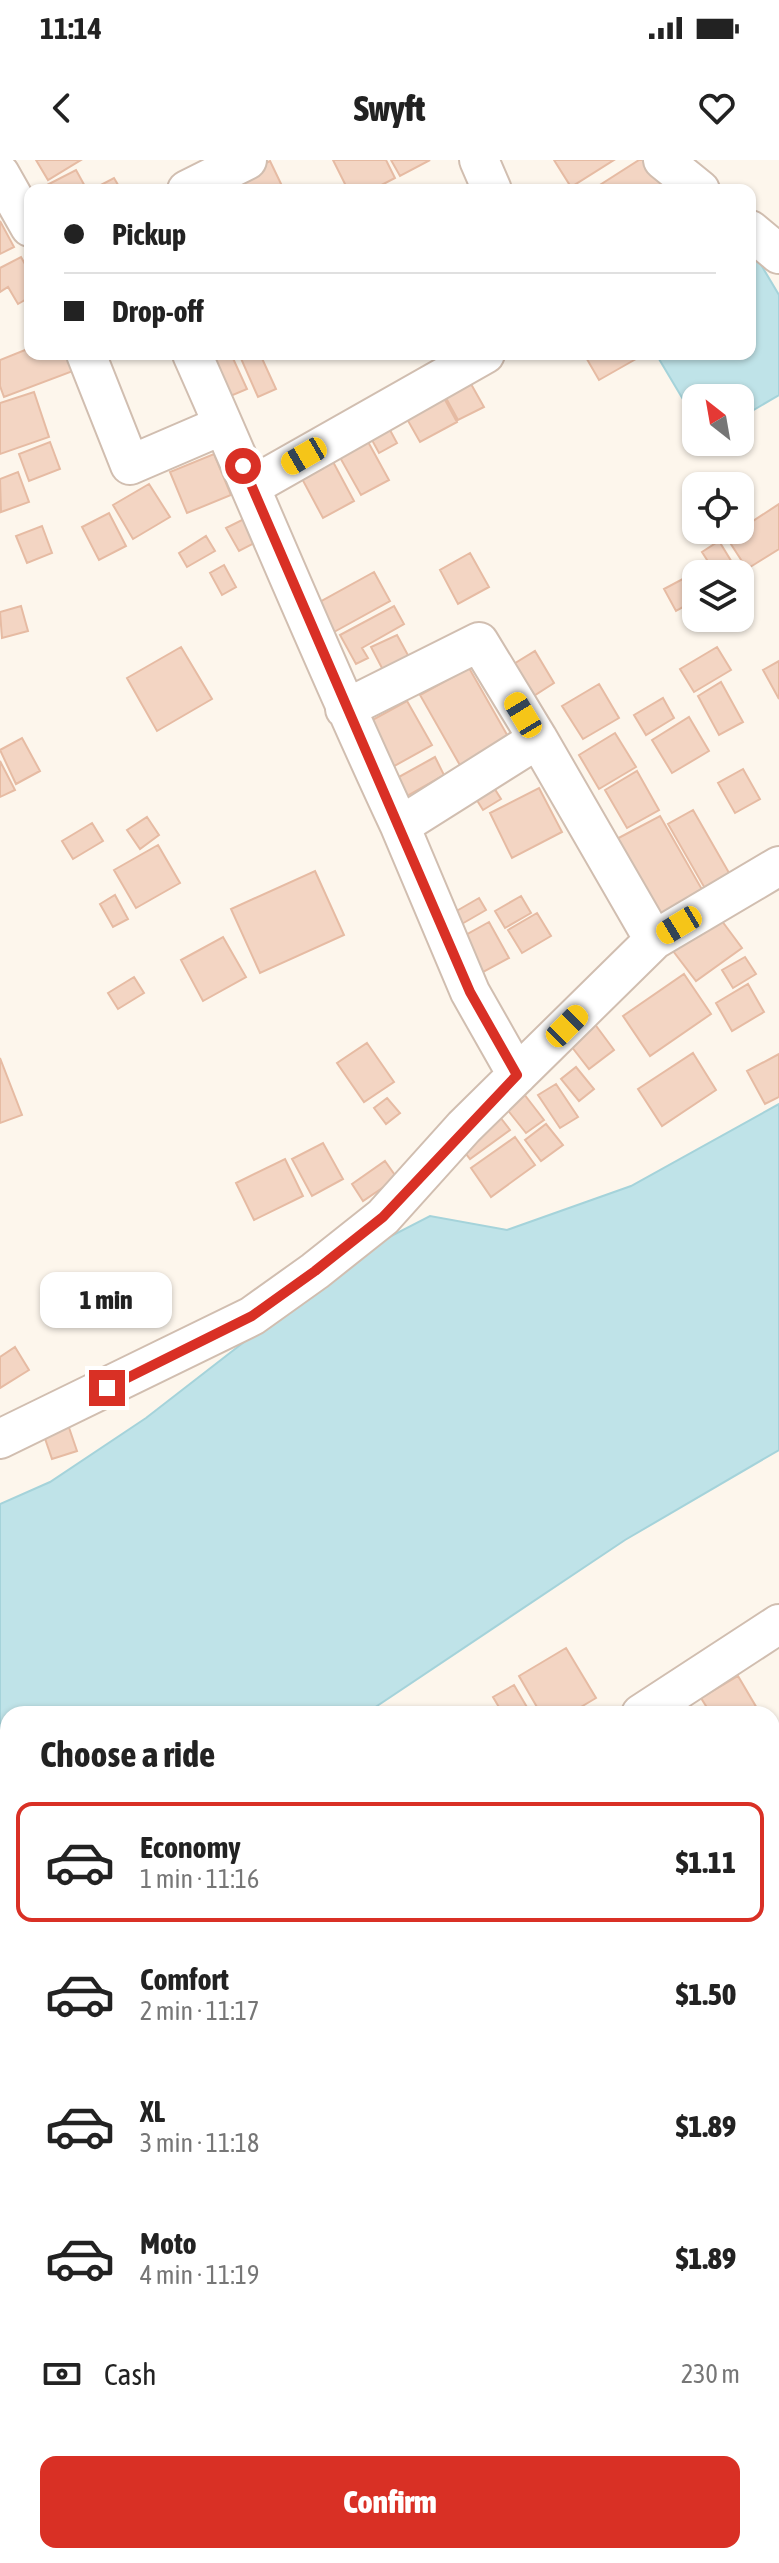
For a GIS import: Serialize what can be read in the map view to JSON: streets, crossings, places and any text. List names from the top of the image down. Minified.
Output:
{"north":"top left","page":{"status":"11:14","header":"Swyft","banner":["Pickup","Drop-off"],"bubble":"1 min","heading":"Choose a ride","list":[{"name":"Economy","note":"1 min · 11:16","value":"$1.11"},{"name":"Comfort","note":"2 min · 11:17","value":"$1.50"},{"name":"XL","note":"3 min · 11:18","value":"$1.89"},{"name":"Moto","note":"4 min · 11:19","value":"$1.89"}],"pay":["Cash","230 m"],"buttons":"Confirm"}}
